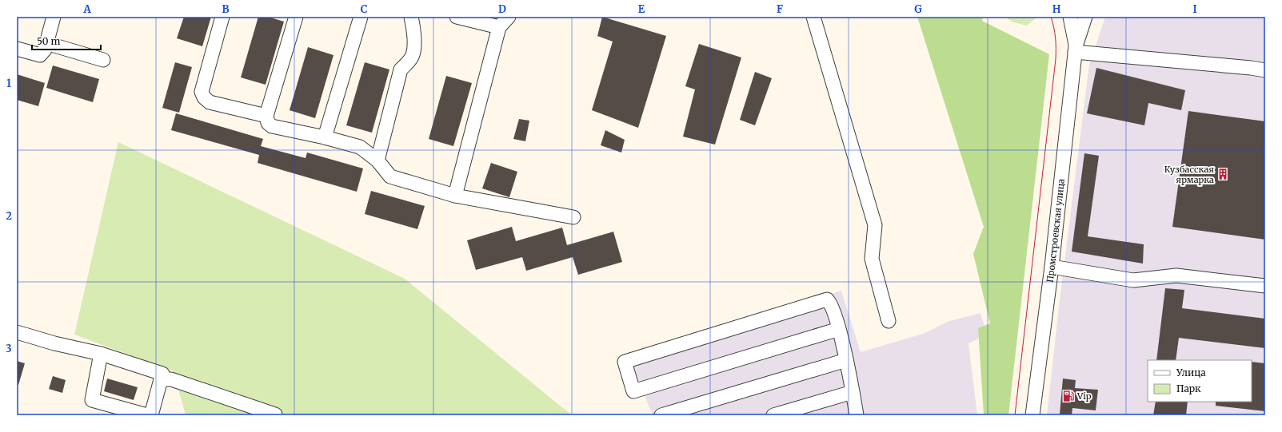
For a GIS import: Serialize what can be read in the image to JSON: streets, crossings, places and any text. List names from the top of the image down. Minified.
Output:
{"streets":{"street":["Промстроевская улица"]},"places":{"building":["Кузбасская ярмарка"],"fuel station":["Vip"]},"legend":["Улица","Парк"],"scale_bar":"50 m","grid":{"columns":["A","B","C","D","E","F","G","H","I"],"rows":["1","2","3"]}}
